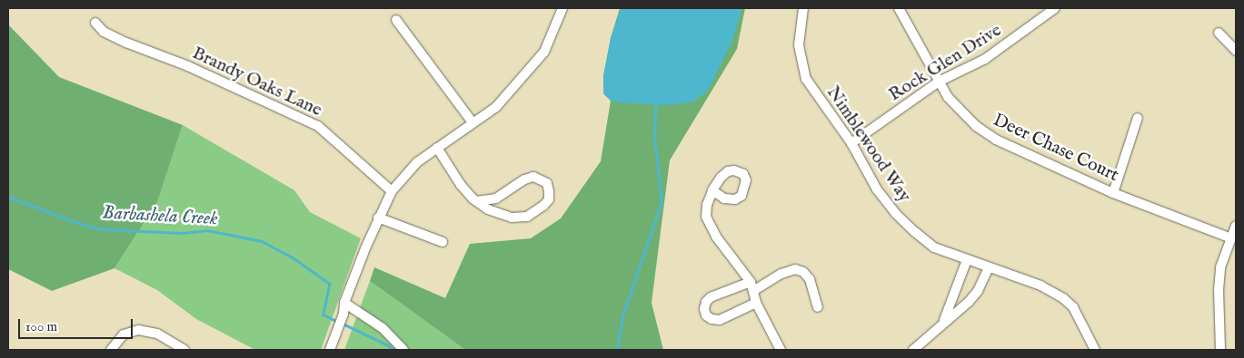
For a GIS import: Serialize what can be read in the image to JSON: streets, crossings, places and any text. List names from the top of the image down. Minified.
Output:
{"streets":{"street":["Rock Glen Drive","Brandy Oaks Lane","Nimblewood Way","Deer Chase Court"]},"crossings":[["Rock Glen Drive","Nimblewood Way"],["Rock Glen Drive","Deer Chase Court"]],"water":["Barbashela Creek"],"scale_bar":"100 m"}
